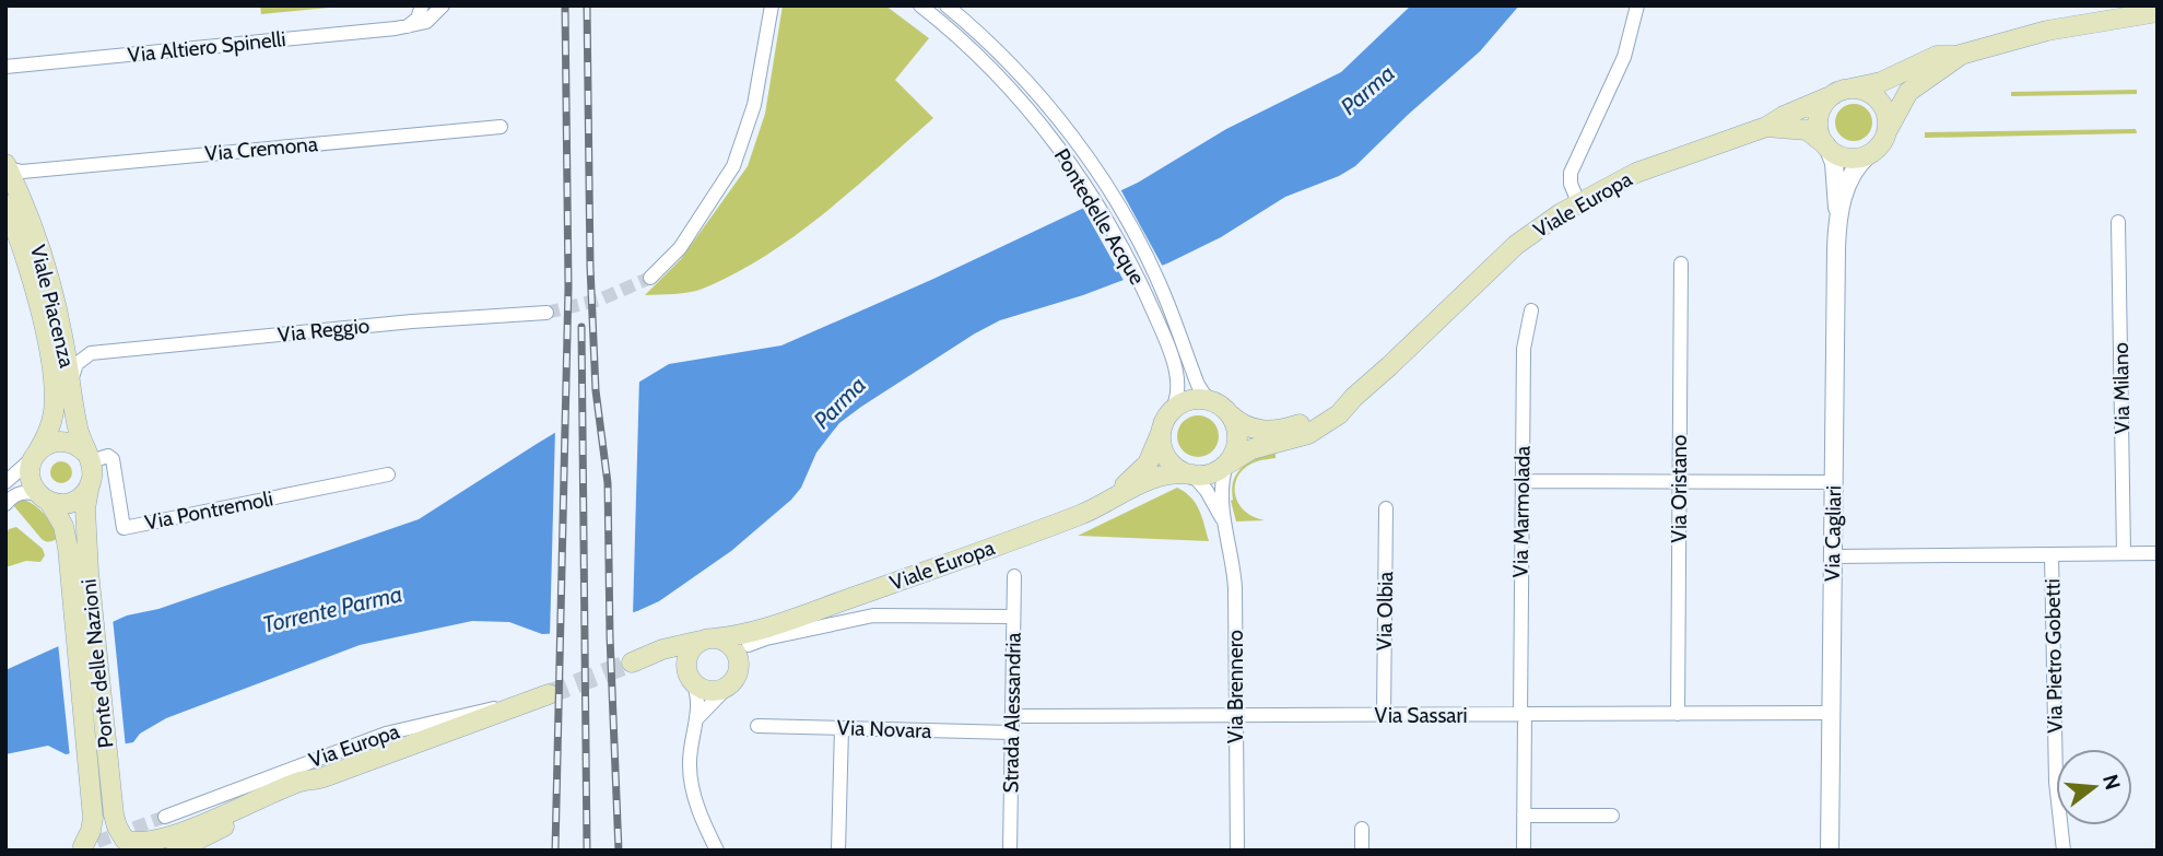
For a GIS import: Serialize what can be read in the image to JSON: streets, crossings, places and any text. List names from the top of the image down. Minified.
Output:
{"streets":{"main road":["Viale Europa","Viale Piacenza","Ponte delle Nazioni","Via Europa"],"street":["Via Altiero Spinelli","Via Cremona","Pontedelle Acque","Via Reggio","Via Milano","Via Oristano","Via Pontremoli","Via Marmolada","Via Cagliari","Via Olbia","Via Pietro Gobetti","Via Brennero","Strada Alessandria","Via Sassari","Via Novara"]},"crossings":[["Via Cremona","Viale Piacenza"],["Viale Europa","Pontedelle Acque"],["Viale Europa","Via Cagliari"],["Viale Europa","Via Brennero"],["Pontedelle Acque","Via Brennero"],["Viale Piacenza","Via Reggio"],["Viale Piacenza","Via Pontremoli"],["Viale Piacenza","Ponte delle Nazioni"],["Via Oristano","Via Sassari"],["Via Pontremoli","Ponte delle Nazioni"],["Via Marmolada","Via Sassari"],["Via Cagliari","Via Sassari"],["Via Olbia","Via Sassari"],["Ponte delle Nazioni","Via Europa"],["Via Brennero","Via Sassari"],["Strada Alessandria","Via Sassari"],["Strada Alessandria","Via Novara"]],"water":["Parma","Torrente Parma"],"north":"right"}
